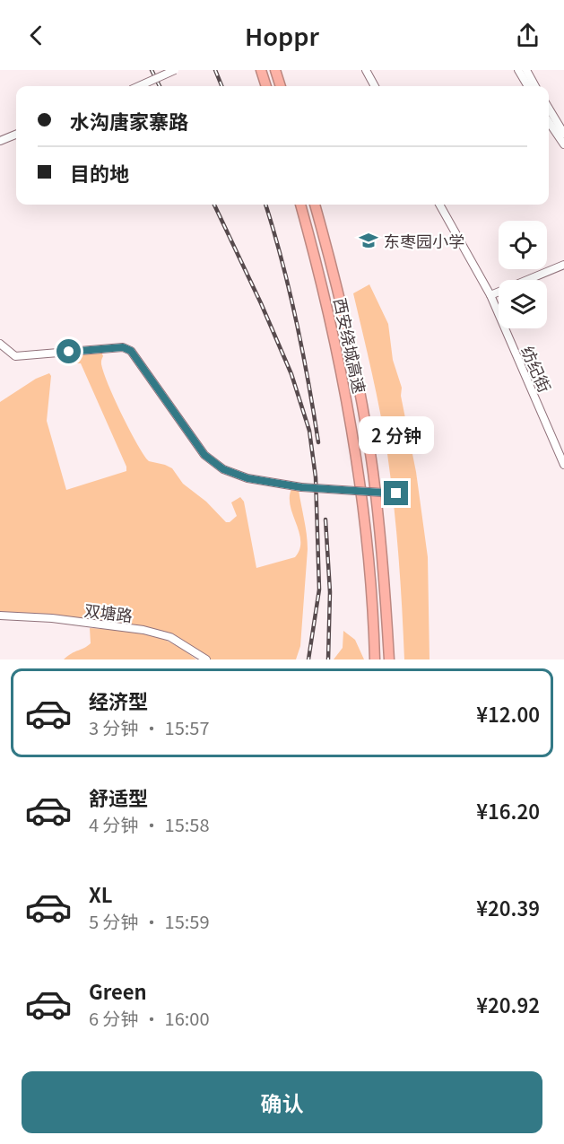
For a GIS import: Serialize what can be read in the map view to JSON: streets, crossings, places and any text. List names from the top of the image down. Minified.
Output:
{"streets":{"highway":["西安绕城高速"],"street":["纺纪街","双塘路"]},"places":{"school or university":["东枣园小学"]},"page":{"header":"Hoppr","banner":["水沟唐家寨路","目的地"],"bubble":"2 分钟","list":[{"name":"经济型","note":"3 分钟 · 15:57","value":"¥12.00"},{"name":"舒适型","note":"4 分钟 · 15:58","value":"¥16.20"},{"name":"XL","note":"5 分钟 · 15:59","value":"¥20.39"},{"name":"Green","note":"6 分钟 · 16:00","value":"¥20.92"}],"buttons":"确认"}}
